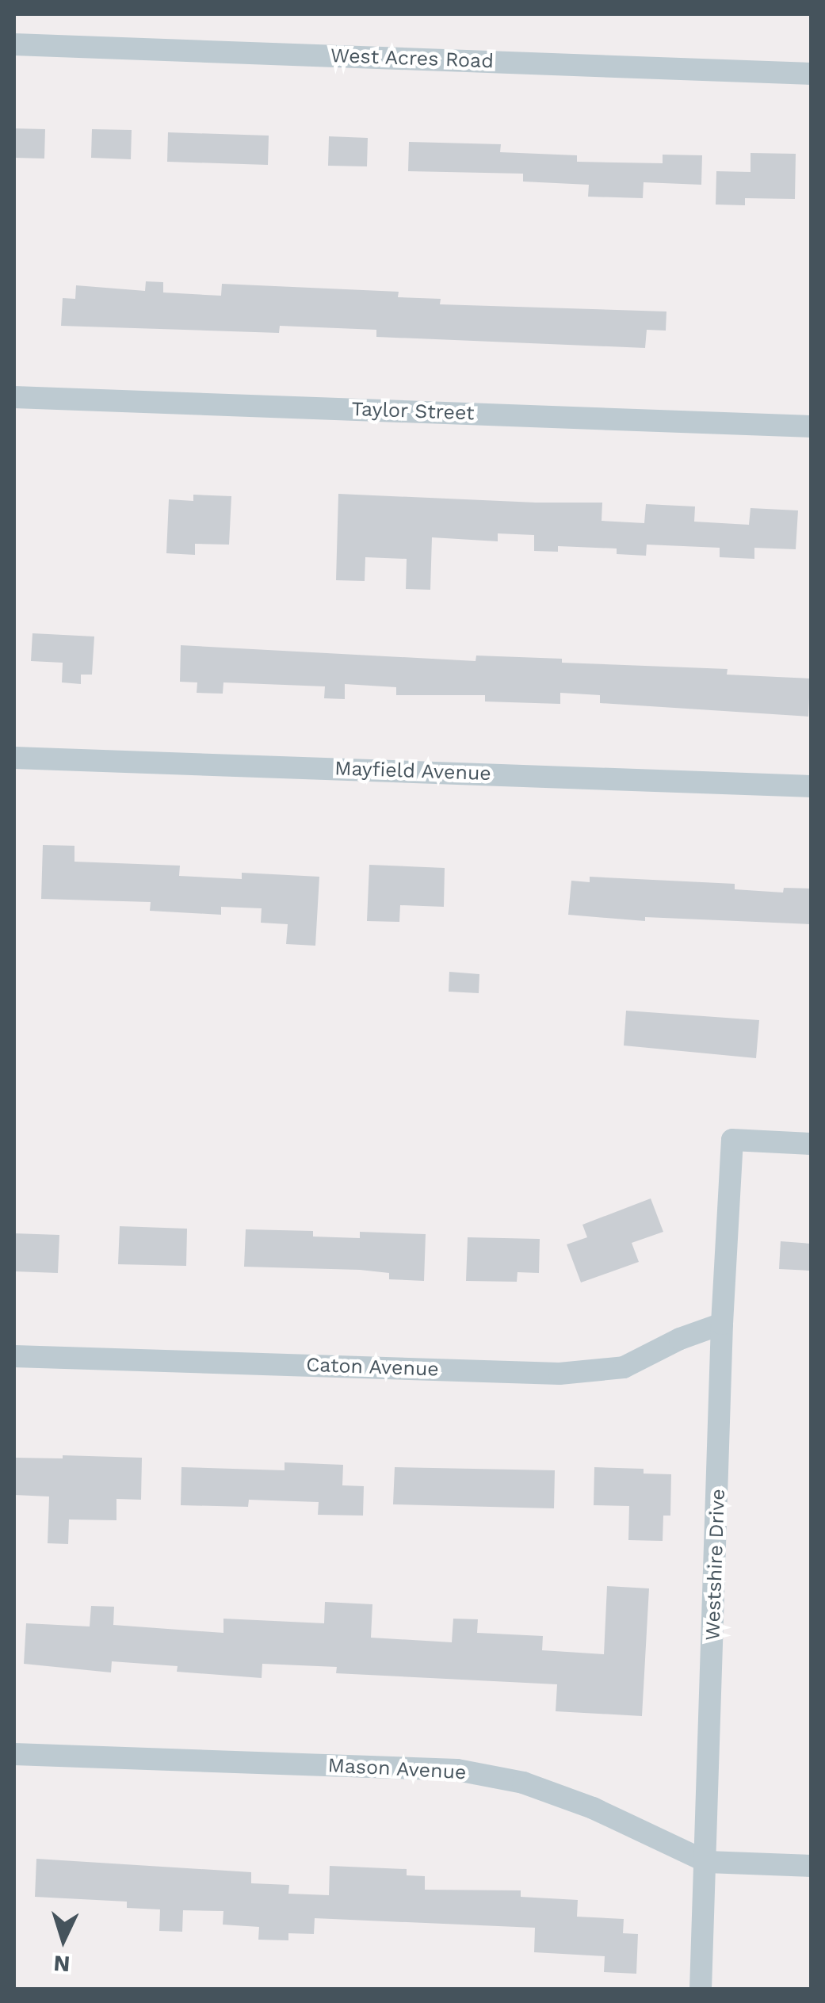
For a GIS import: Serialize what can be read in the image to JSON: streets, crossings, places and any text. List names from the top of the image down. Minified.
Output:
{"streets":{"street":["West Acres Road","Taylor Street","Mayfield Avenue","Caton Avenue","Westshire Drive","Mason Avenue"]},"crossings":[["Caton Avenue","Westshire Drive"],["Westshire Drive","Mason Avenue"]],"north":"bottom"}
